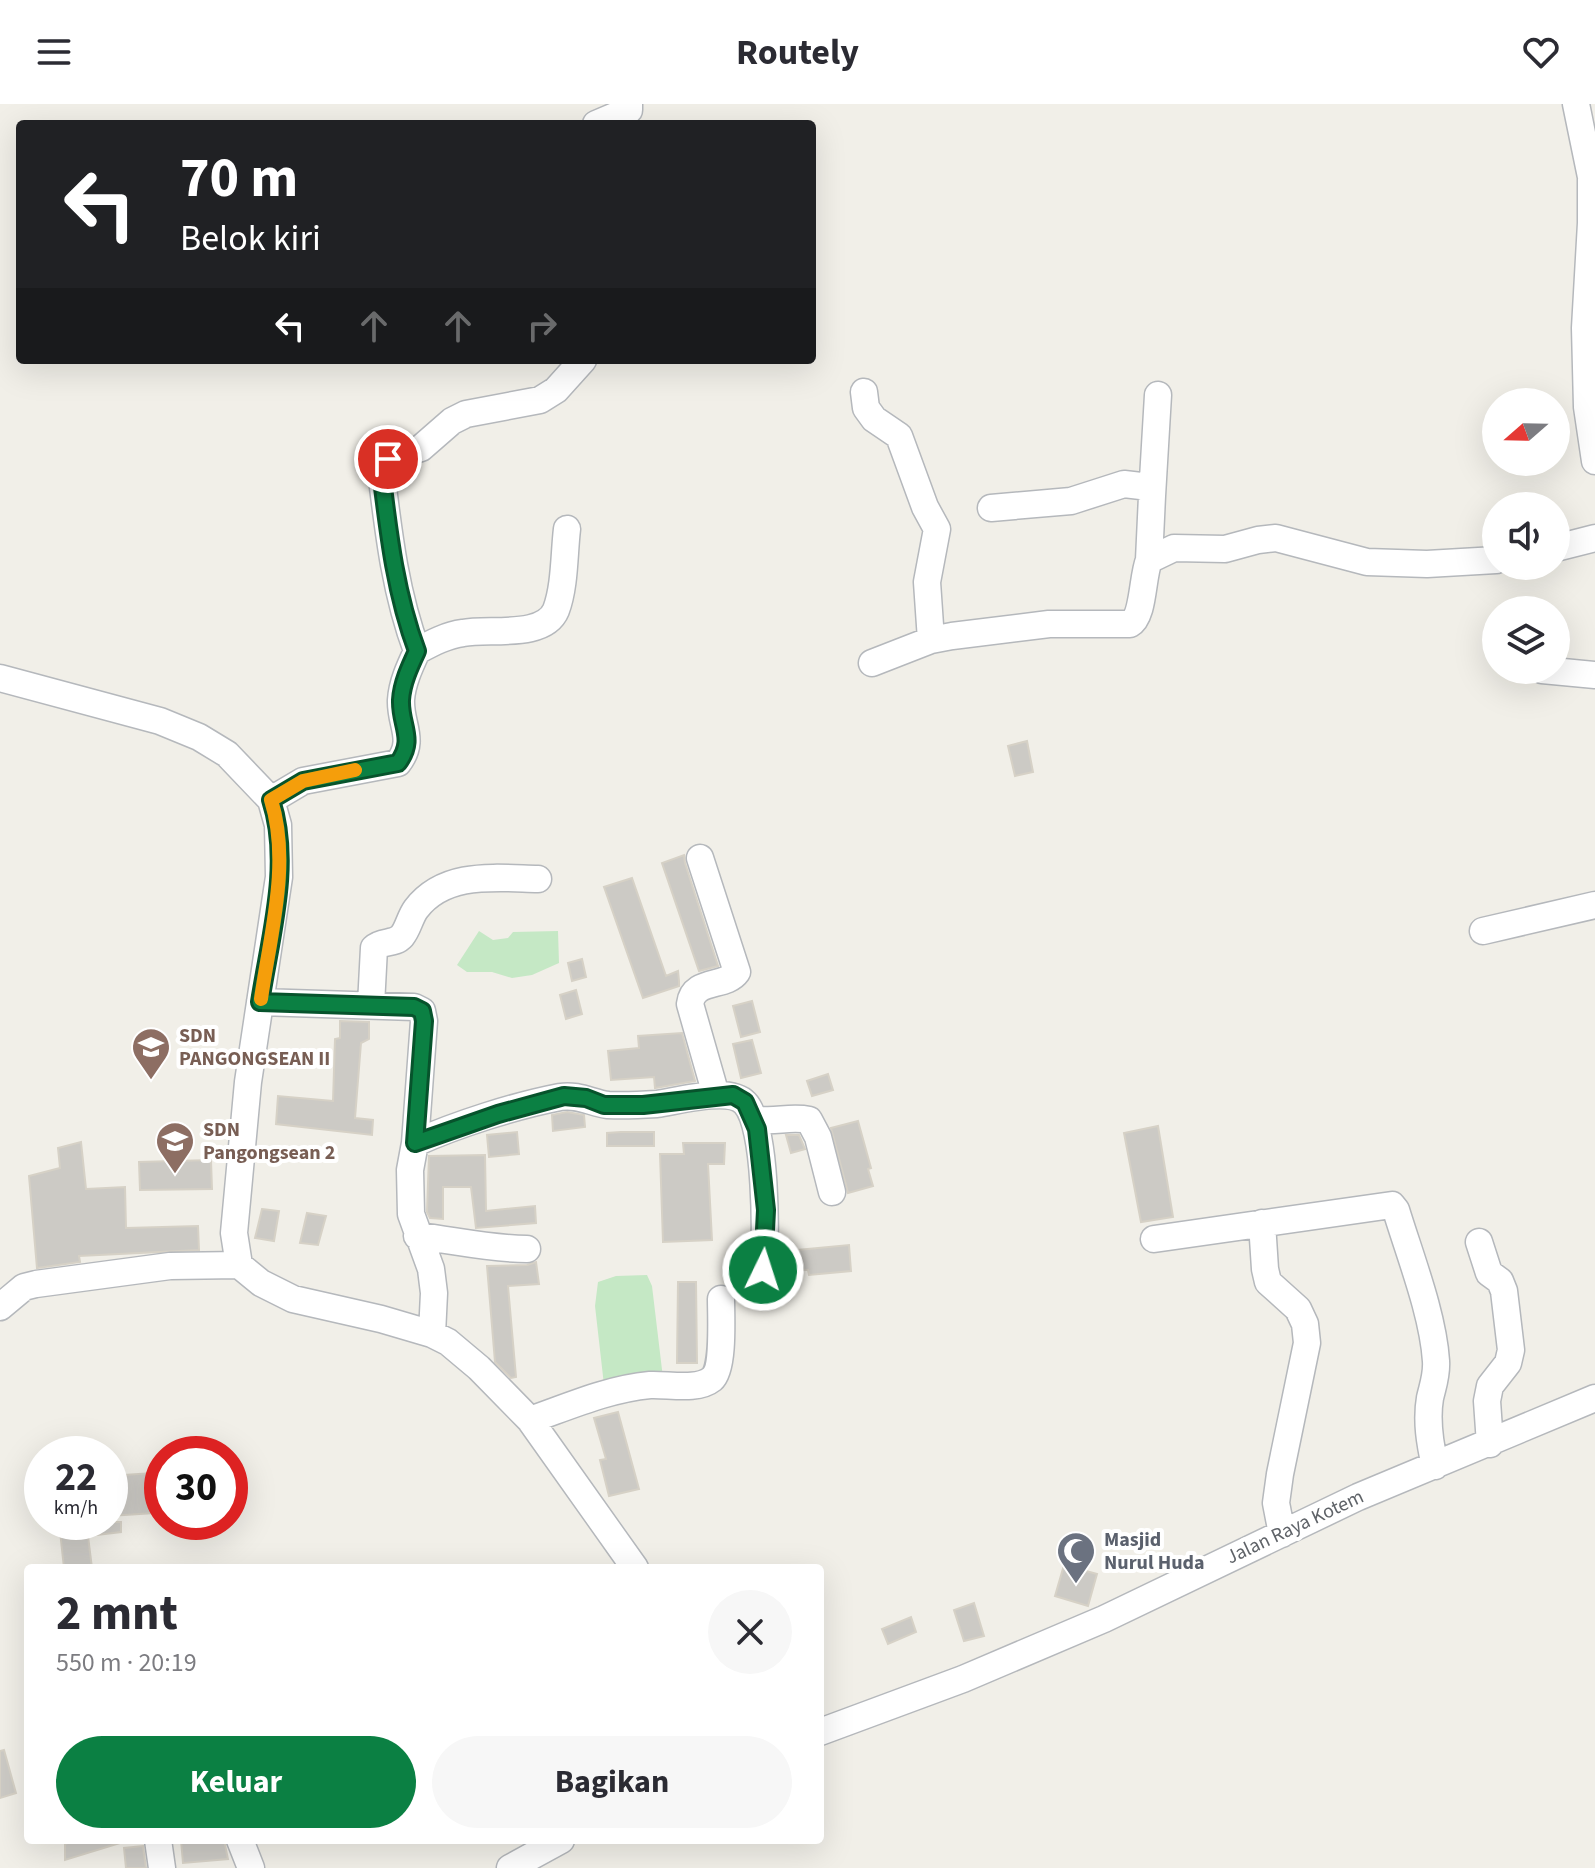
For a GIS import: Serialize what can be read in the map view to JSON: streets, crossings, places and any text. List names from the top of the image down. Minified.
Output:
{"streets":{"street":["Jalan Raya Kotem"]},"places":{"school or university":["SDN PANGONGSEAN II","SDN Pangongsean 2"],"mosque":["Masjid Nurul Huda"]},"north":"left","page":{"header":"Routely","turn":["70 m","Belok kiri"],"speed":"22 km/h","limit":"30","heading":["2 mnt","550 m · 20:19"],"buttons":["Keluar","Bagikan"]}}
